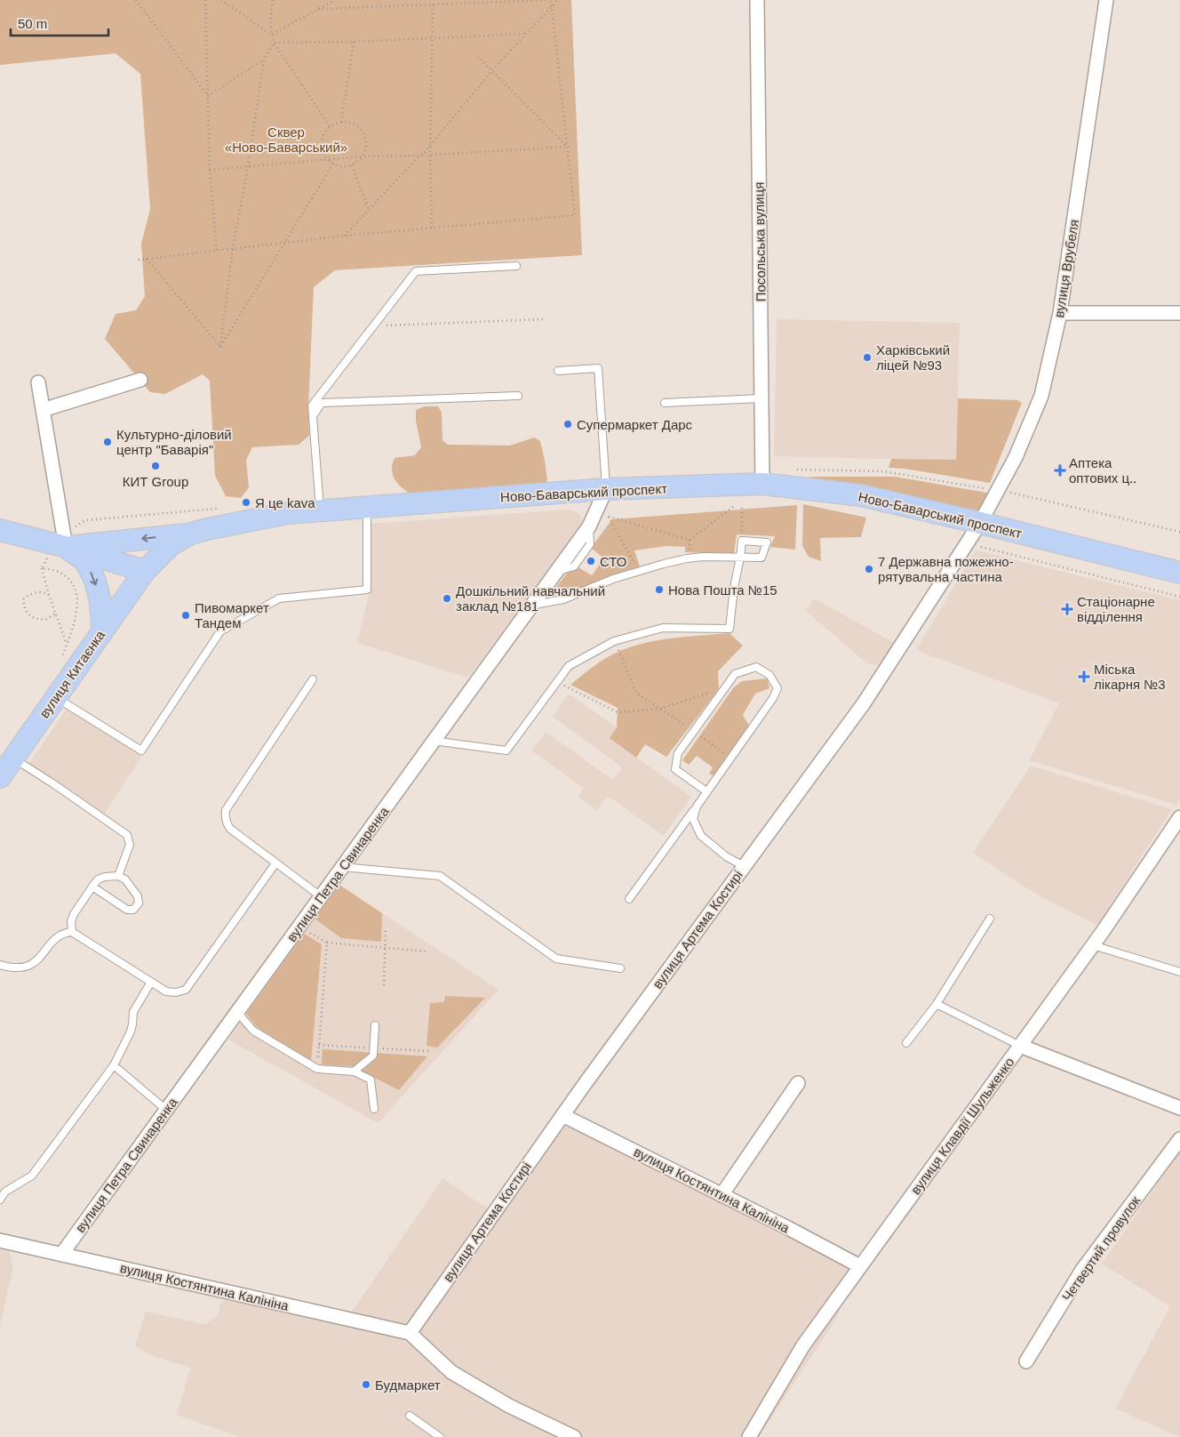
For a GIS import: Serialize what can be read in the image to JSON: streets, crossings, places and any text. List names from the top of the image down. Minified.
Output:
{"streets":{"main road":["Ново-Баварський проспект","вулиця Китаєнка"],"street":["Посольська вулиця","вулиця Врубеля","вулиця Петра Свинаренка","вулиця Артема Костирі","вулиця Клавдії Шульженко","вулиця Костянтина Калініна","Четвертий провулок"]},"crossings":[["Посольська вулиця","Ново-Баварський проспект"],["вулиця Врубеля","Ново-Баварський проспект"],["вулиця Врубеля","вулиця Артема Костирі"],["Ново-Баварський проспект","вулиця Китаєнка"],["Ново-Баварський проспект","вулиця Петра Свинаренка"],["Ново-Баварський проспект","вулиця Артема Костирі"],["вулиця Петра Свинаренка","вулиця Костянтина Калініна"],["вулиця Артема Костирі","вулиця Костянтина Калініна"],["вулиця Клавдії Шульженко","вулиця Костянтина Калініна"]],"parks":["Сквер «Ново-Баварський»"],"places":{"other":["Харківський ліцей №93","Супермаркет Дарс","Культурно-діловий центр \"Баварія\"","КИТ Group","Я це kava","СТО","7 Державна пожежно- рятувальна частина","Нова Пошта №15","Дошкільний навчальний заклад №181","Пивомаркет Тандем","Будмаркет"],"health":["Аптека оптових ц‥","Стаціонарне відділення","Міська лікарня №3"]},"scale_bar":"50 m"}
